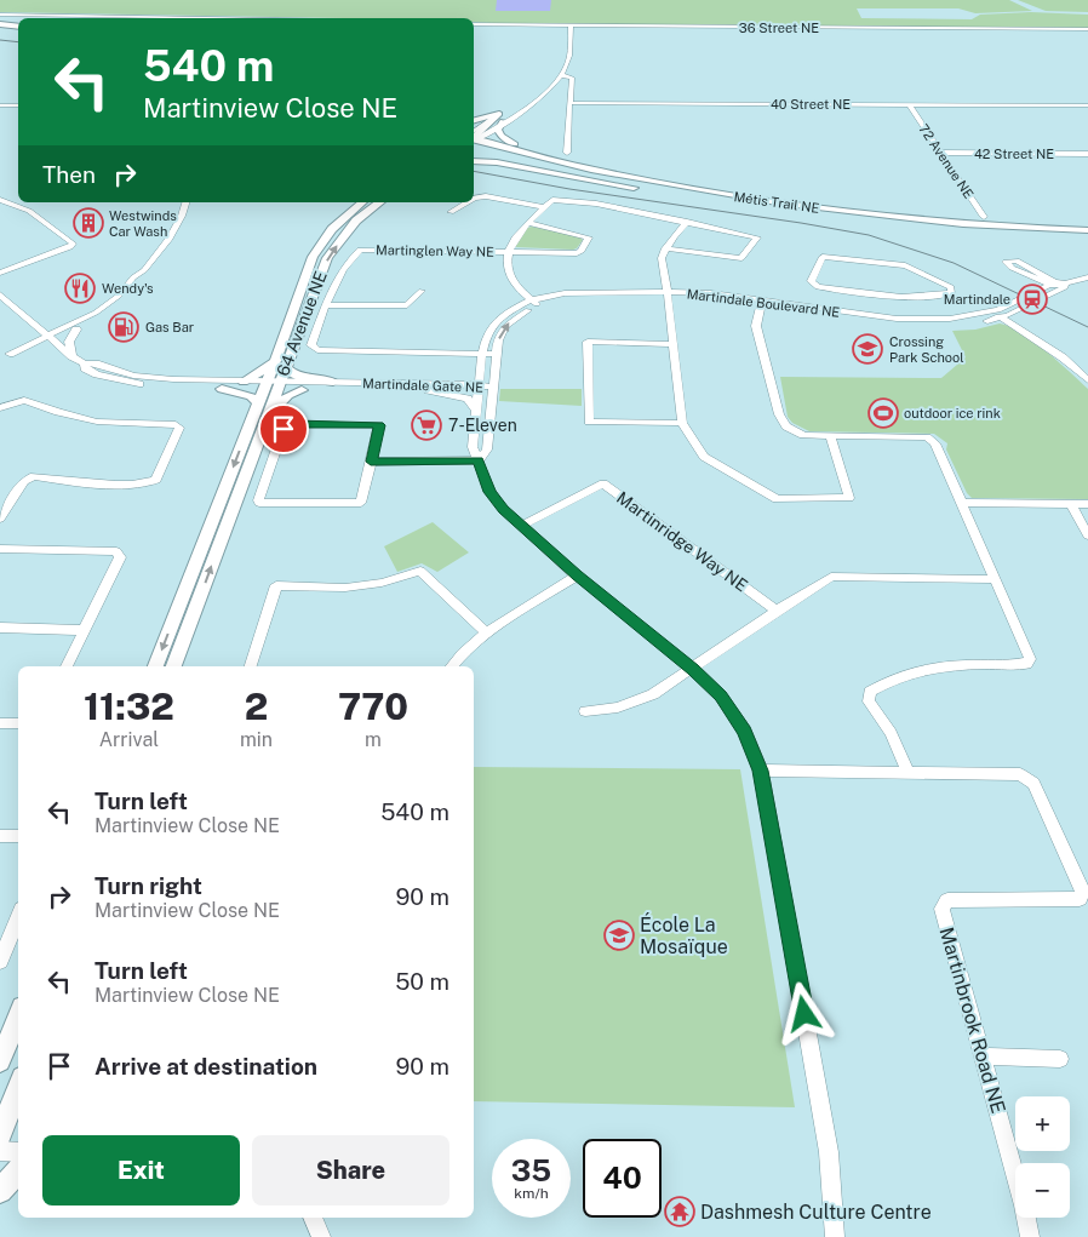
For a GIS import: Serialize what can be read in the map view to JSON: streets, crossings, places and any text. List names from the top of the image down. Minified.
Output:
{"streets":{"main road":["Métis Trail NE","64 Avenue NE"],"street":["36 Street NE","40 Street NE","42 Street NE","72 Avenue NE","Martinglen Way NE","Martindale Boulevard NE","Martindale Gate NE","Martinridge Way NE","Martinbrook Road NE"]},"crossings":[["40 Street NE","72 Avenue NE"],["42 Street NE","72 Avenue NE"],["Martinglen Way NE","Martindale Boulevard NE"],["Martindale Boulevard NE","Martindale Gate NE"],["Martindale Boulevard NE","Martinridge Way NE"],["Martindale Boulevard NE","Martinbrook Road NE"],["64 Avenue NE","Martindale Gate NE"]],"places":{"building":["Westwinds Car Wash"],"restaurant":["Wendy's"],"station":["Martindale"],"fuel station":["Gas Bar"],"school or university":["Crossing Park School","École La Mosaïque"],"sports":["outdoor ice rink"],"supermarket":["7-Eleven"],"temple":["Dashmesh Culture Centre"]},"page":{"turn":["540 m","Martinview Close NE"],"then":"Then","eta":["11:32","Arrival","2","min","770","m"],"list":[{"name":"Turn left","note":"Martinview Close NE","value":"540 m"},{"name":"Turn right","note":"Martinview Close NE","value":"90 m"},{"name":"Turn left","note":"Martinview Close NE","value":"50 m"},{"name":"Arrive at destination","value":"90 m"}],"map_buttons":["+","−"],"buttons":["Exit","Share"],"speed":"35 km/h","limit":"40"}}
